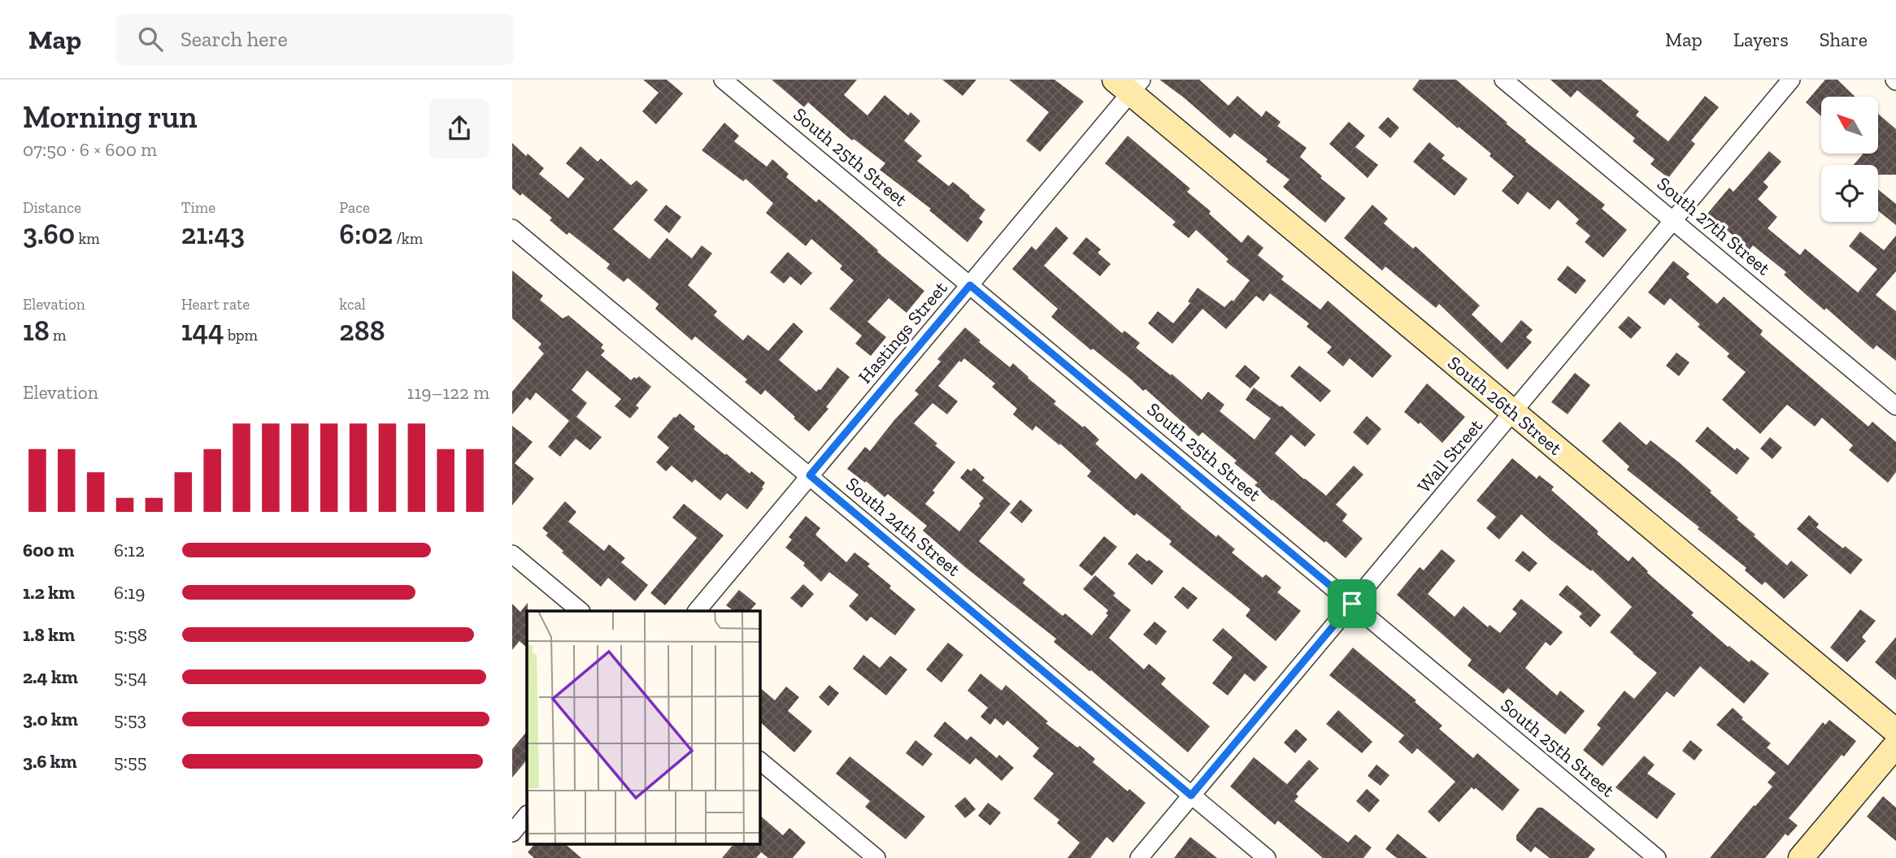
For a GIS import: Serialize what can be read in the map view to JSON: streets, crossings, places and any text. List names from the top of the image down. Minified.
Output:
{"streets":{"street":["South 25th Street","South 27th Street","Hastings Street","South 26th Street","Wall Street","South 24th Street"]},"crossings":[["South 25th Street","Hastings Street"],["South 25th Street","Wall Street"],["South 27th Street","Wall Street"],["Hastings Street","South 26th Street"],["Hastings Street","South 24th Street"],["South 26th Street","Wall Street"],["Wall Street","South 24th Street"]],"north":"top left","page":{"header":"Map","search":"Search here","nav":["Map","Layers","Share"],"heading":["Morning run","07:50 · 6 × 600 m"],"stats":[["Distance","3.60 km"],["Time","21:43"],["Pace","6:02 /km"],["Elevation","18 m"],["Heart rate","144 bpm"],["kcal","288"]],"chart":["Elevation","119–122 m"],"list":[{"name":"600 m","note":"6:12"},{"name":"1.2 km","note":"6:19"},{"name":"1.8 km","note":"5:58"},{"name":"2.4 km","note":"5:54"},{"name":"3.0 km","note":"5:53"},{"name":"3.6 km","note":"5:55"}]}}
